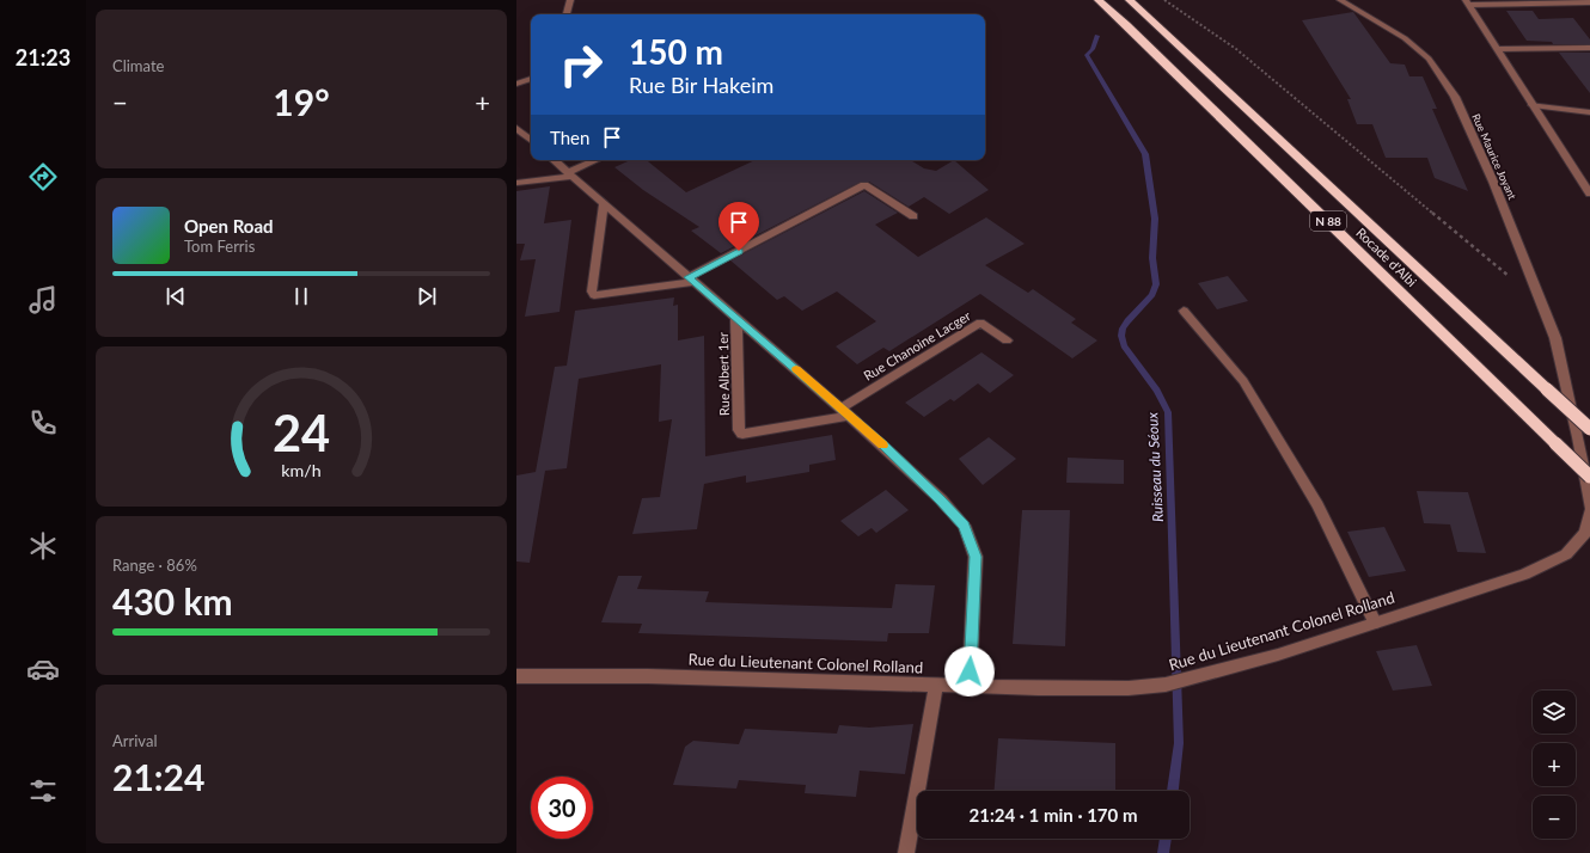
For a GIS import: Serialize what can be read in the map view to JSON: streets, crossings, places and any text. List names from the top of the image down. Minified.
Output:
{"streets":{"highway":["N 88","Rocade d'Albi"],"street":["Rue Maurice Joyant","Rue Chanoine Lacger","Rue Albert 1er","Rue du Lieutenant Colonel Rolland"]},"crossings":[["Rue Chanoine Lacger","Rue Albert 1er"],["Rue Albert 1er","Rue du Lieutenant Colonel Rolland"]],"water":["Ruisseau du Séoux"],"page":{"tabs":"21:23","tile":["Climate",["Range · 86%","430 km"],["Arrival","21:24"]],"turn":["150 m","Rue Bir Hakeim"],"heat":["−","19°","+"],"then":"Then","song":["Open Road","Tom Ferris"],"map_buttons":["+","−"],"limit":"30","trip":"21:24 · 1 min · 170 m","gauge":["24","km/h"]}}
